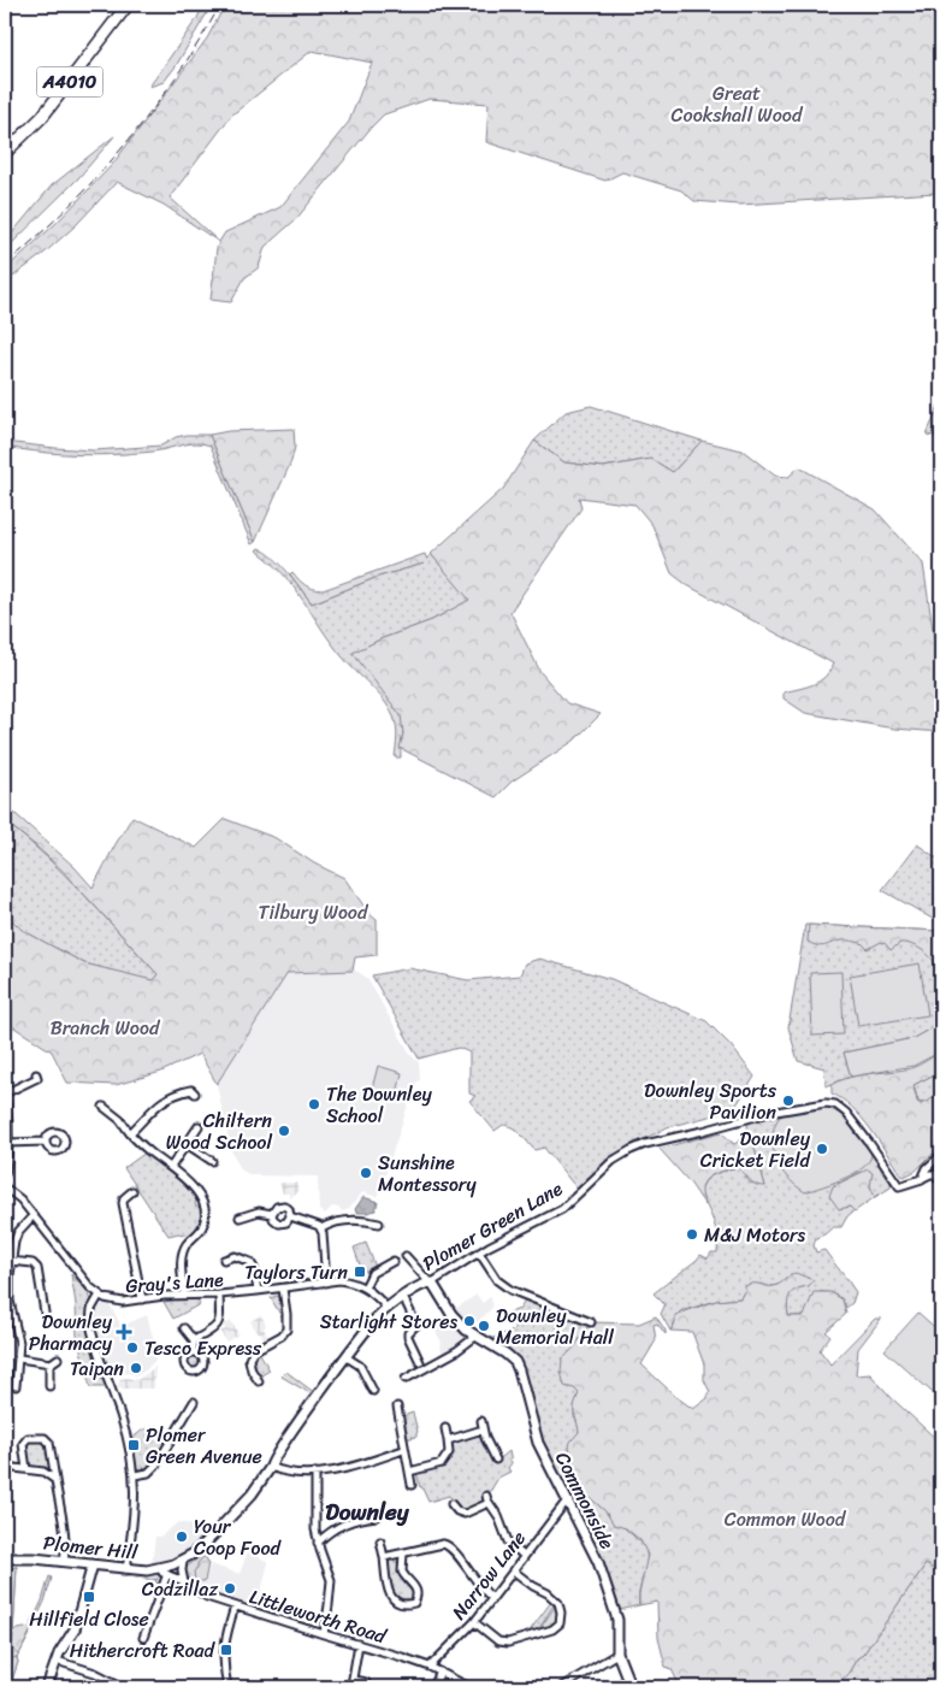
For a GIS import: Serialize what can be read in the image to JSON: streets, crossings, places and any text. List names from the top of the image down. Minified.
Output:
{"streets":{"highway":["A4010"],"street":["Plomer Green Lane","Gray's Lane","Commonside","Plomer Hill","Narrow Lane","Littleworth Road"]},"crossings":[["Plomer Green Lane","Plomer Hill"],["Commonside","Narrow Lane"],["Plomer Hill","Littleworth Road"],["Narrow Lane","Littleworth Road"]],"districts":["Downley"],"parks":["Great Cookshall Wood","Tilbury Wood","Branch Wood","Common Wood"],"places":{"other":["Downley Sports Pavilion","The Downley School","Chiltern Wood School","Downley Cricket Field","Sunshine Montessory","M&J Motors","Starlight Stores","Downley Memorial Hall","Tesco Express","Taipan","Your Coop Food","Codzillaz"],"transit":["Taylors Turn","Plomer Green Avenue","Hillfield Close","Hithercroft Road"],"health":["Downley Pharmacy"]}}
